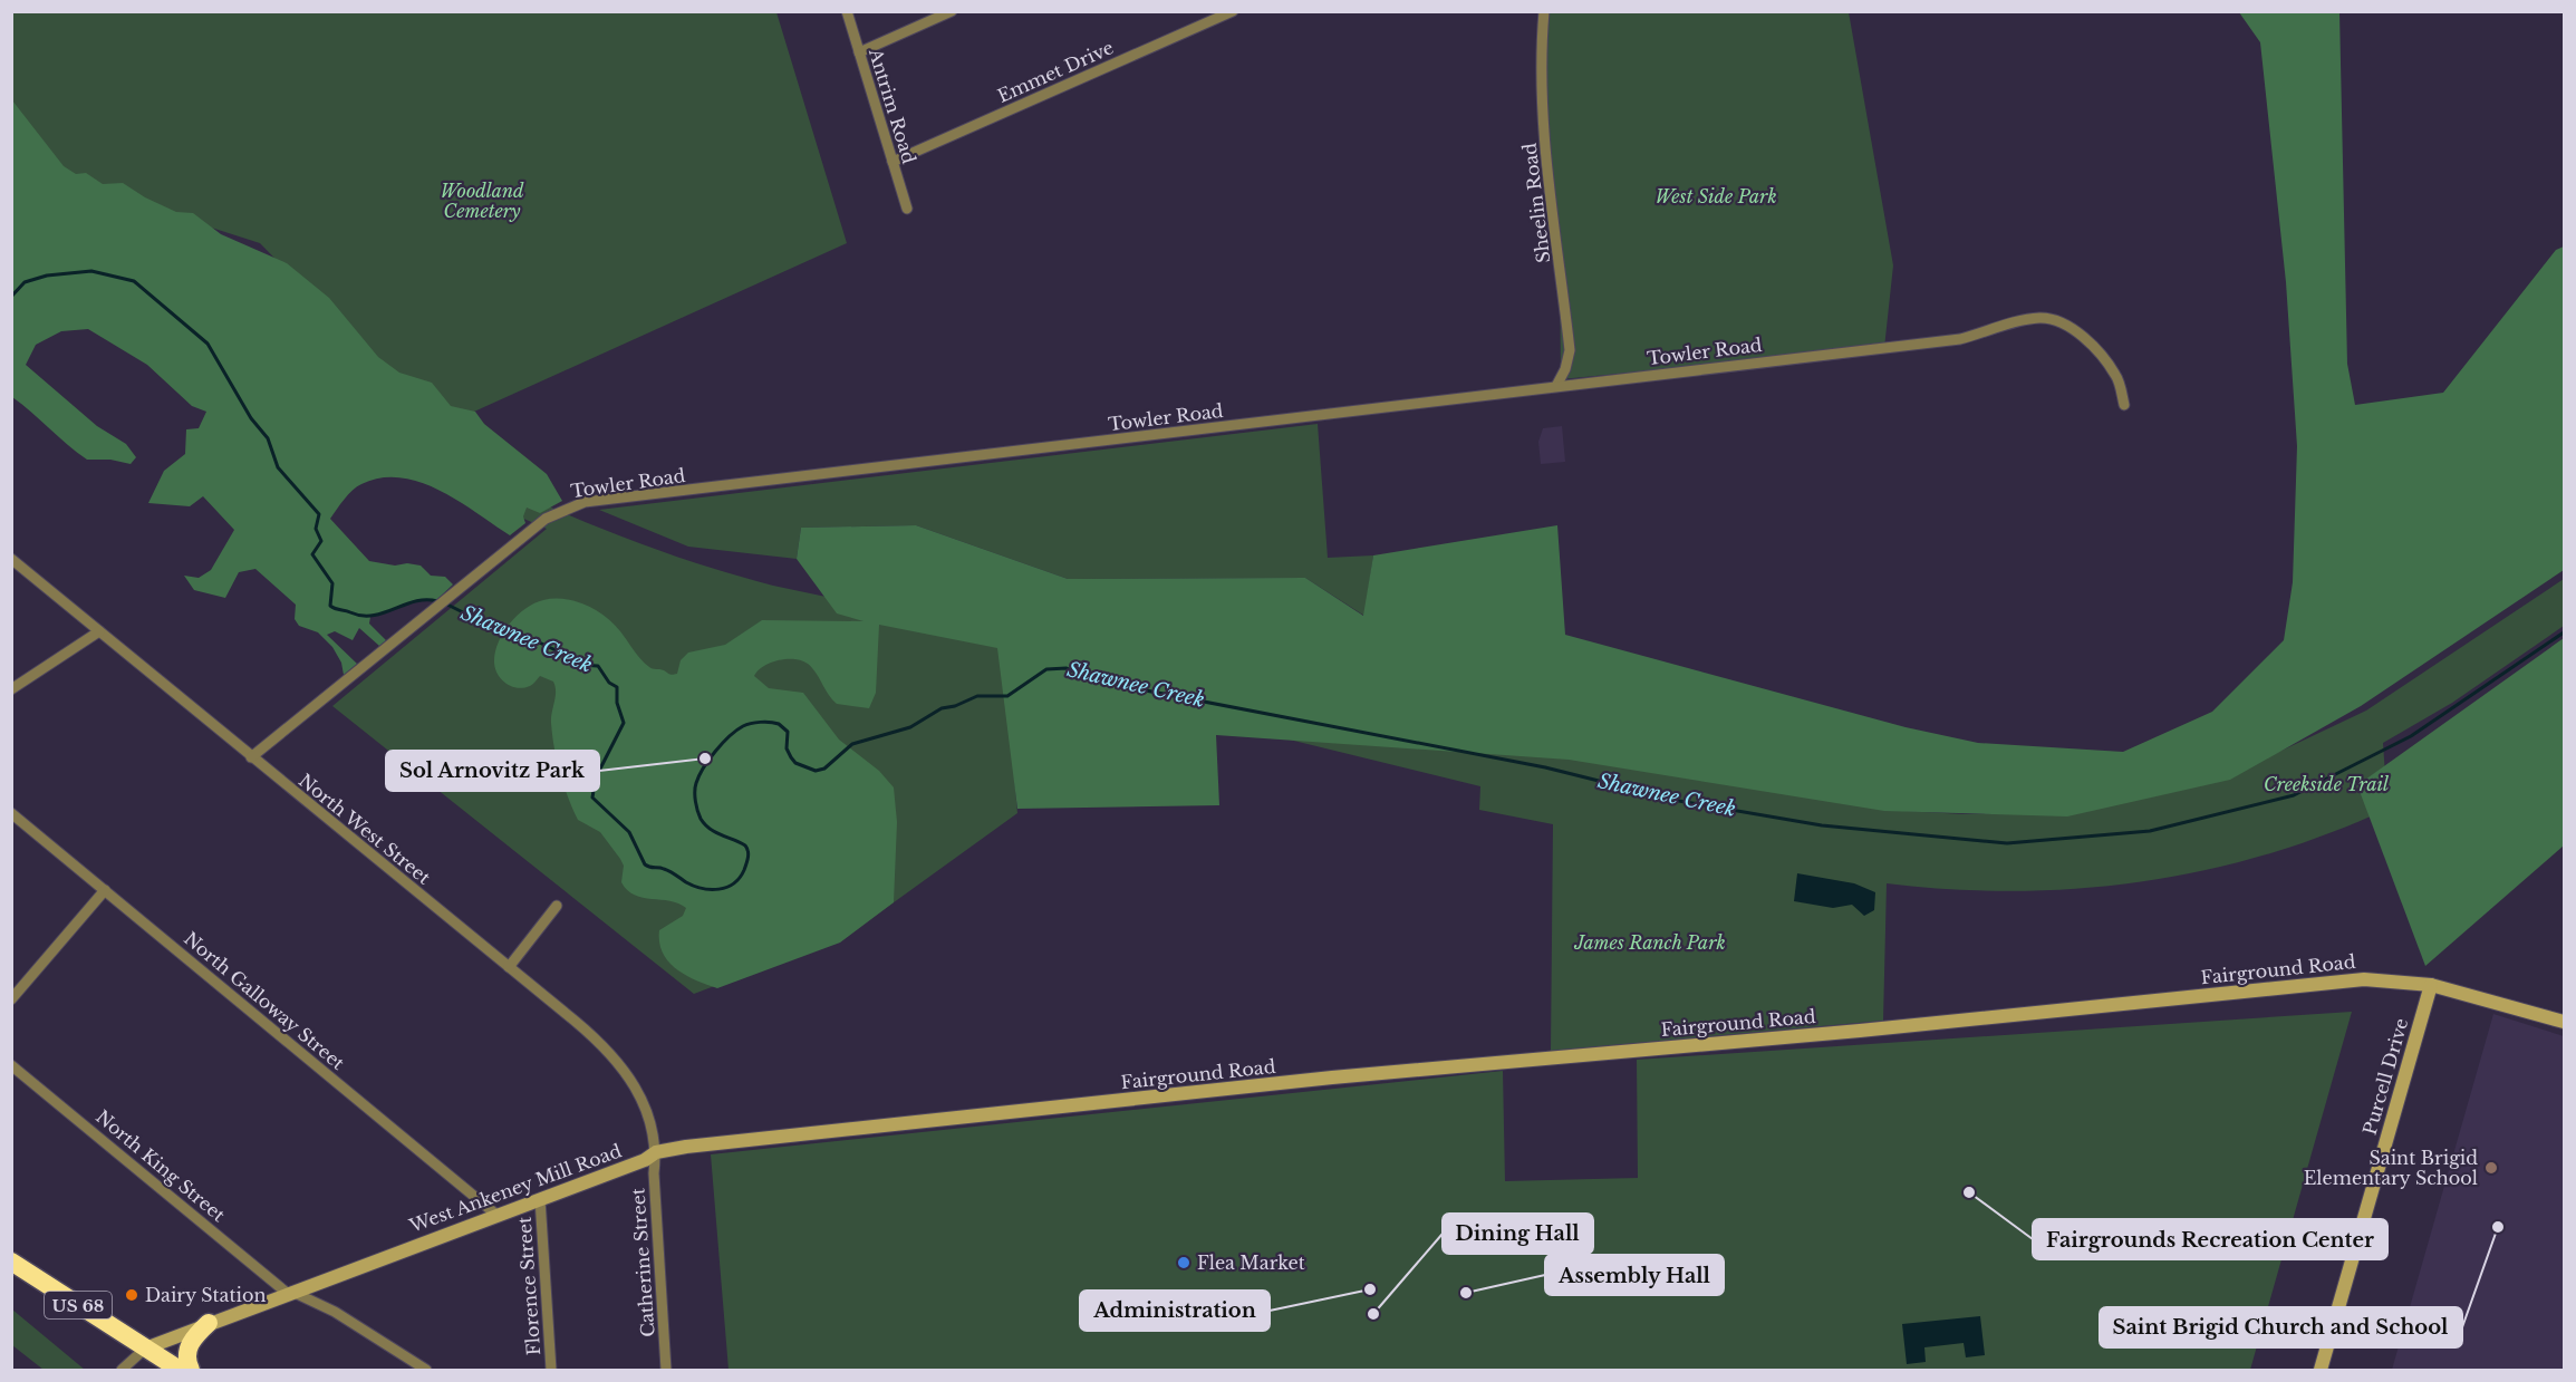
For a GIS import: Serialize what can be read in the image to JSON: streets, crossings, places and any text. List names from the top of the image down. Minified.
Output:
{"streets":{"highway":["US 68"],"street":["Emmet Drive","Antrim Road","Sheelin Road","Towler Road","North West Street","Fairground Road","North Galloway Street","Purcell Drive","North King Street","West Ankeney Mill Road","Catherine Street","Florence Street"]},"crossings":[["Emmet Drive","Antrim Road"],["Sheelin Road","Towler Road"],["Towler Road","North West Street"],["North West Street","West Ankeney Mill Road"],["North West Street","Catherine Street"],["Fairground Road","Purcell Drive"],["Fairground Road","West Ankeney Mill Road"],["North Galloway Street","West Ankeney Mill Road"],["North King Street","West Ankeney Mill Road"],["West Ankeney Mill Road","Catherine Street"],["West Ankeney Mill Road","Florence Street"],["West Ankeney Mill Road","US 68"]],"water":["Shawnee Creek"],"parks":["Woodland Cemetery","West Side Park","Creekside Trail","James Ranch Park"],"places":["Sol Arnovitz Park","Saint Brigid Elementary School","Fairgrounds Recreation Center","Saint Brigid Church and School","Flea Market","Administration","Assembly Hall","Dairy Station","Dining Hall"]}
